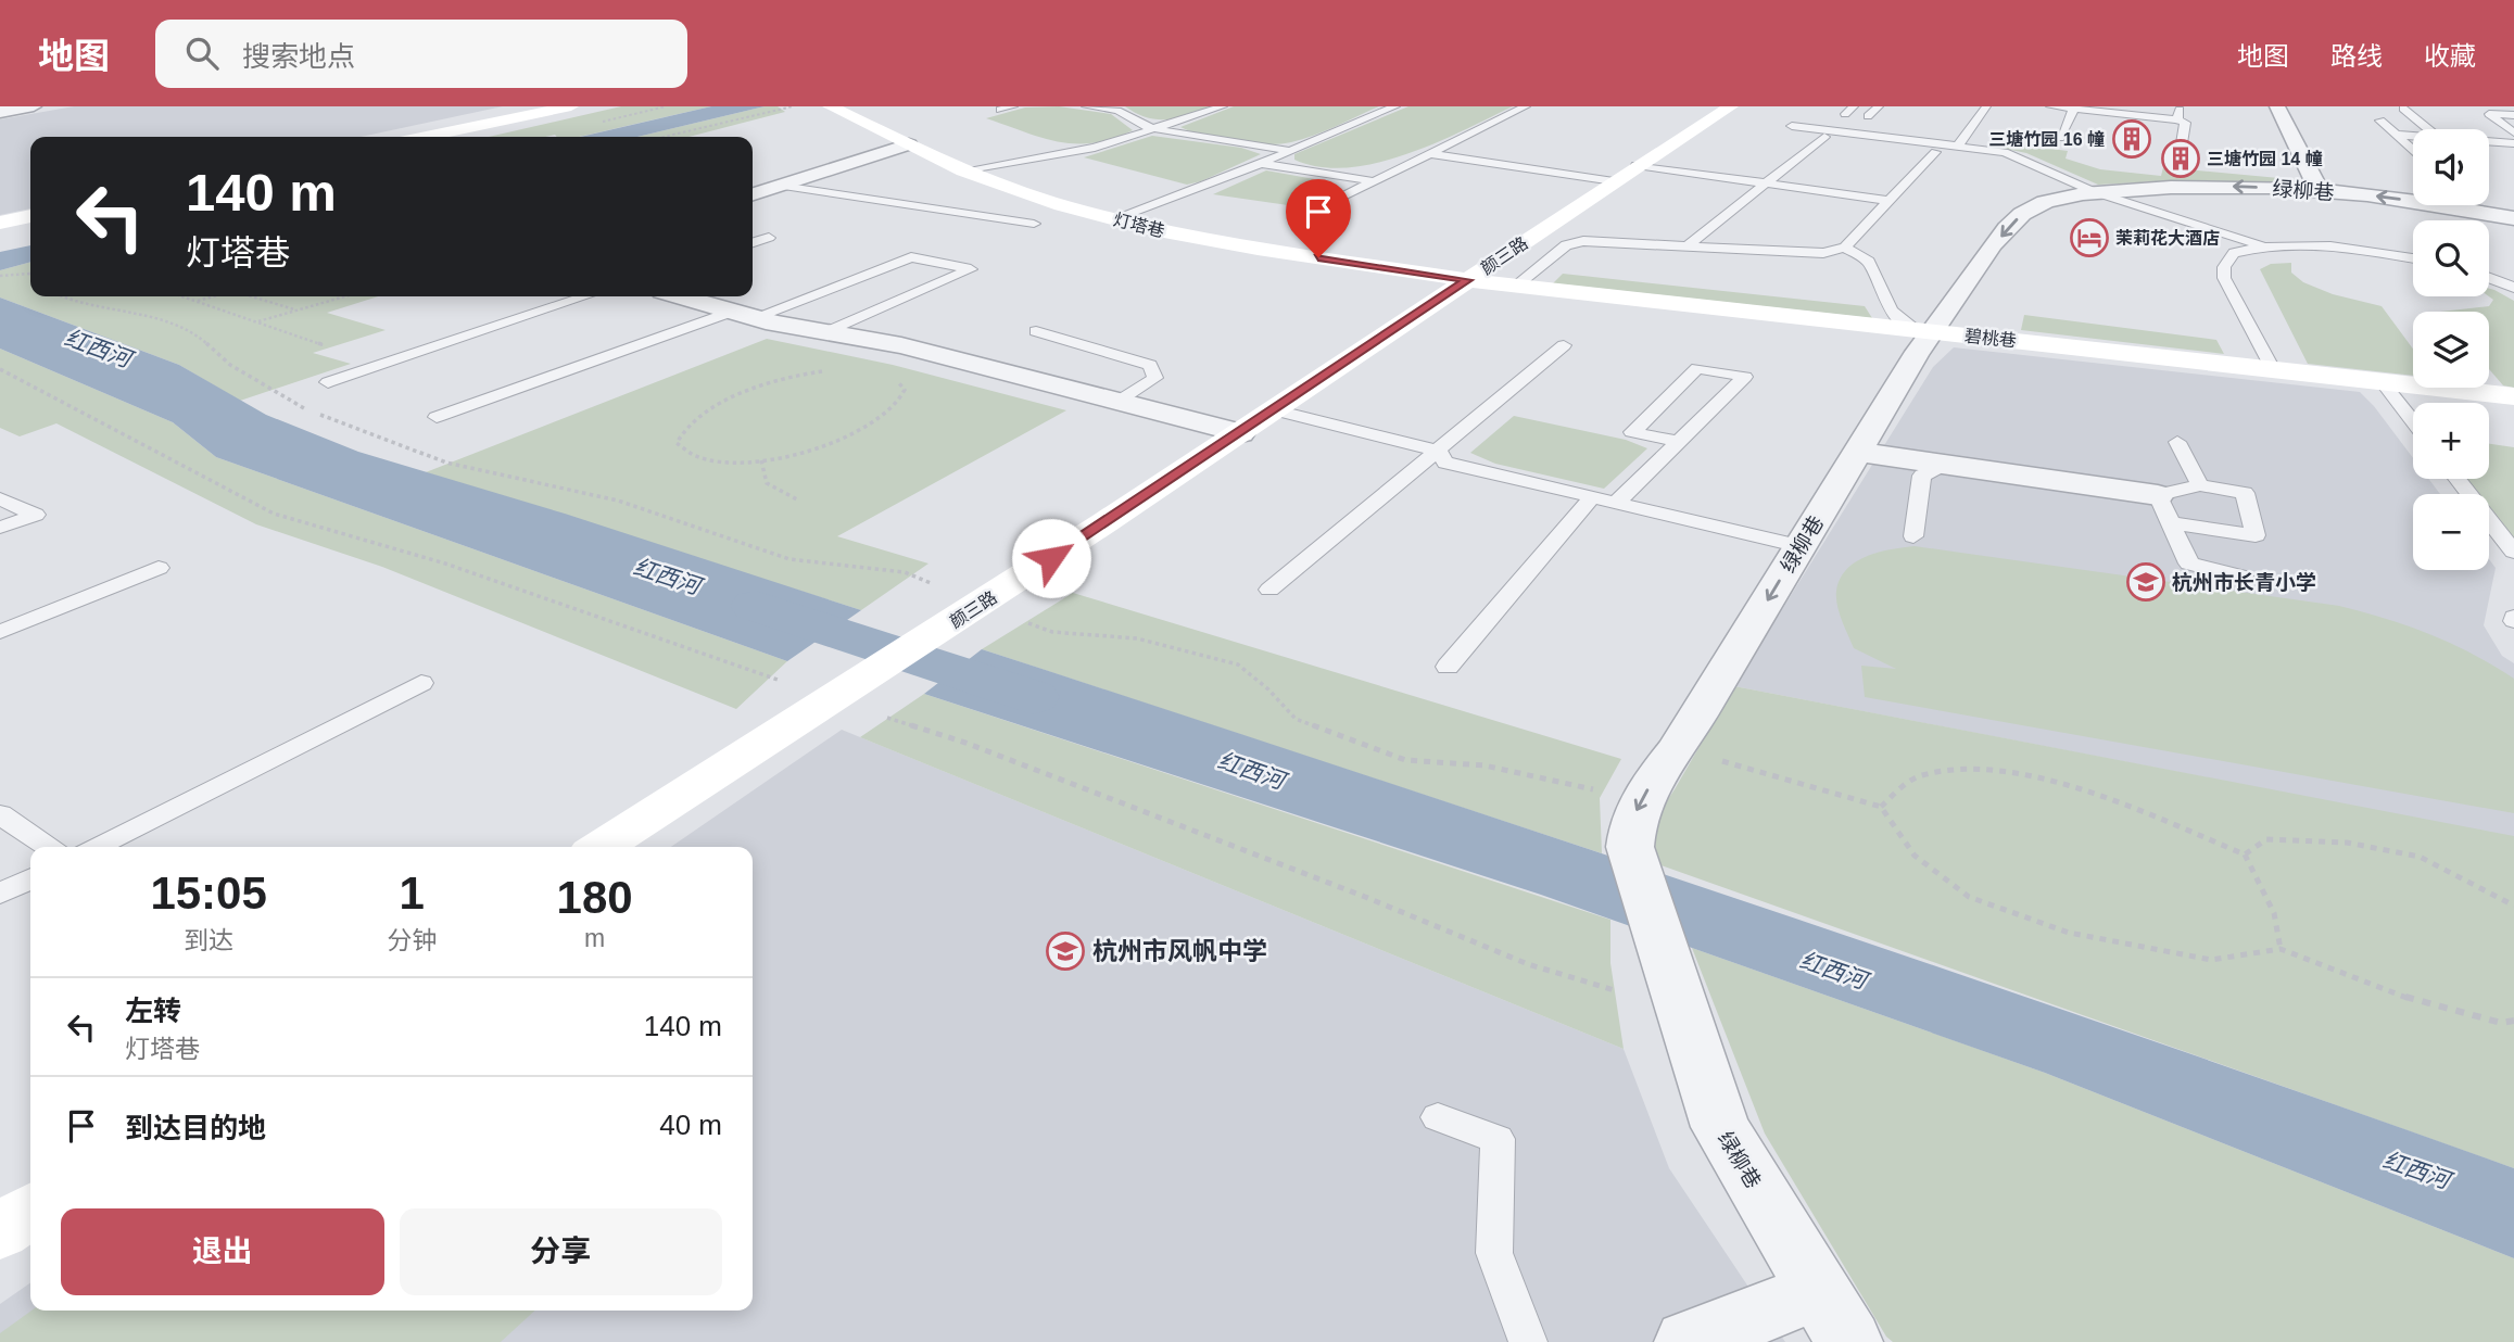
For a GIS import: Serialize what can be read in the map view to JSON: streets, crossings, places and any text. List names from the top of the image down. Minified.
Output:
{"streets":{"street":["绿柳巷","灯塔巷","颜三路","碧桃巷"]},"crossings":[["绿柳巷","碧桃巷"],["灯塔巷","颜三路"],["灯塔巷","碧桃巷"],["颜三路","碧桃巷"]],"one_way":["绿柳巷"],"water":["红西河"],"places":{"building":["三塘竹园 16 幢","三塘竹园 14 幢"],"hotel":["茉莉花大酒店"],"school or university":["杭州市长青小学","杭州市风帆中学"]},"page":{"header":"地图","search":"搜索地点","nav":["地图","路线","收藏"],"map_buttons":["+","−"],"turn":["140 m","灯塔巷"],"eta":["15:05","到达","1","分钟","180","m"],"list":[{"name":"左转","note":"灯塔巷","value":"140 m"},{"name":"到达目的地","value":"40 m"}],"buttons":["退出","分享"]}}
